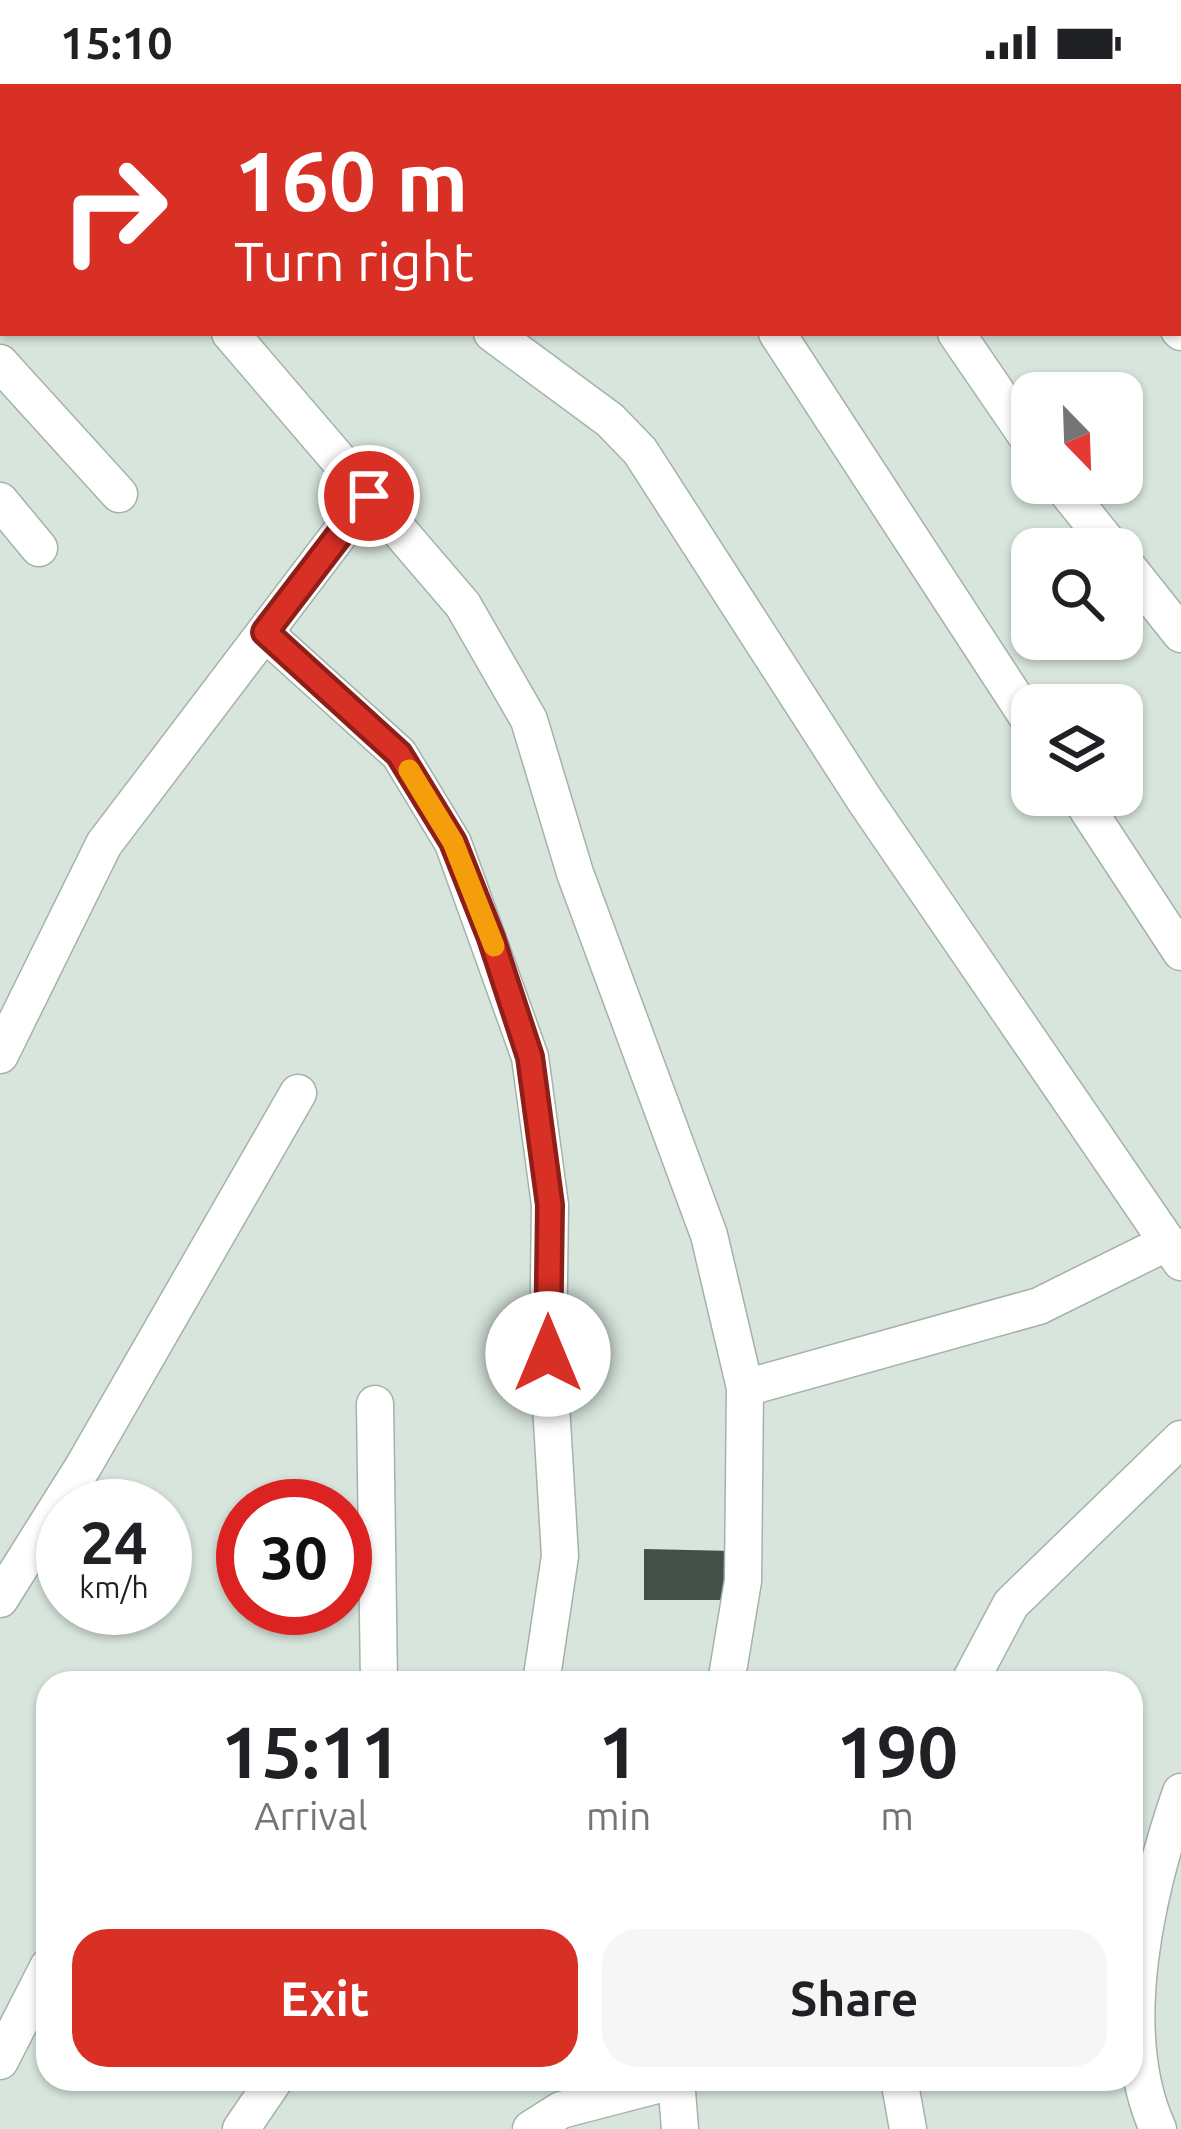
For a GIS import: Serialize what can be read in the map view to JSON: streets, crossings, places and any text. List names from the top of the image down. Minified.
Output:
{"north":"bottom right","page":{"status":"15:10","turn":["160 m","Turn right"],"speed":"24 km/h","limit":"30","eta":["15:11","Arrival","1","min","190","m"],"buttons":["Exit","Share"]}}
